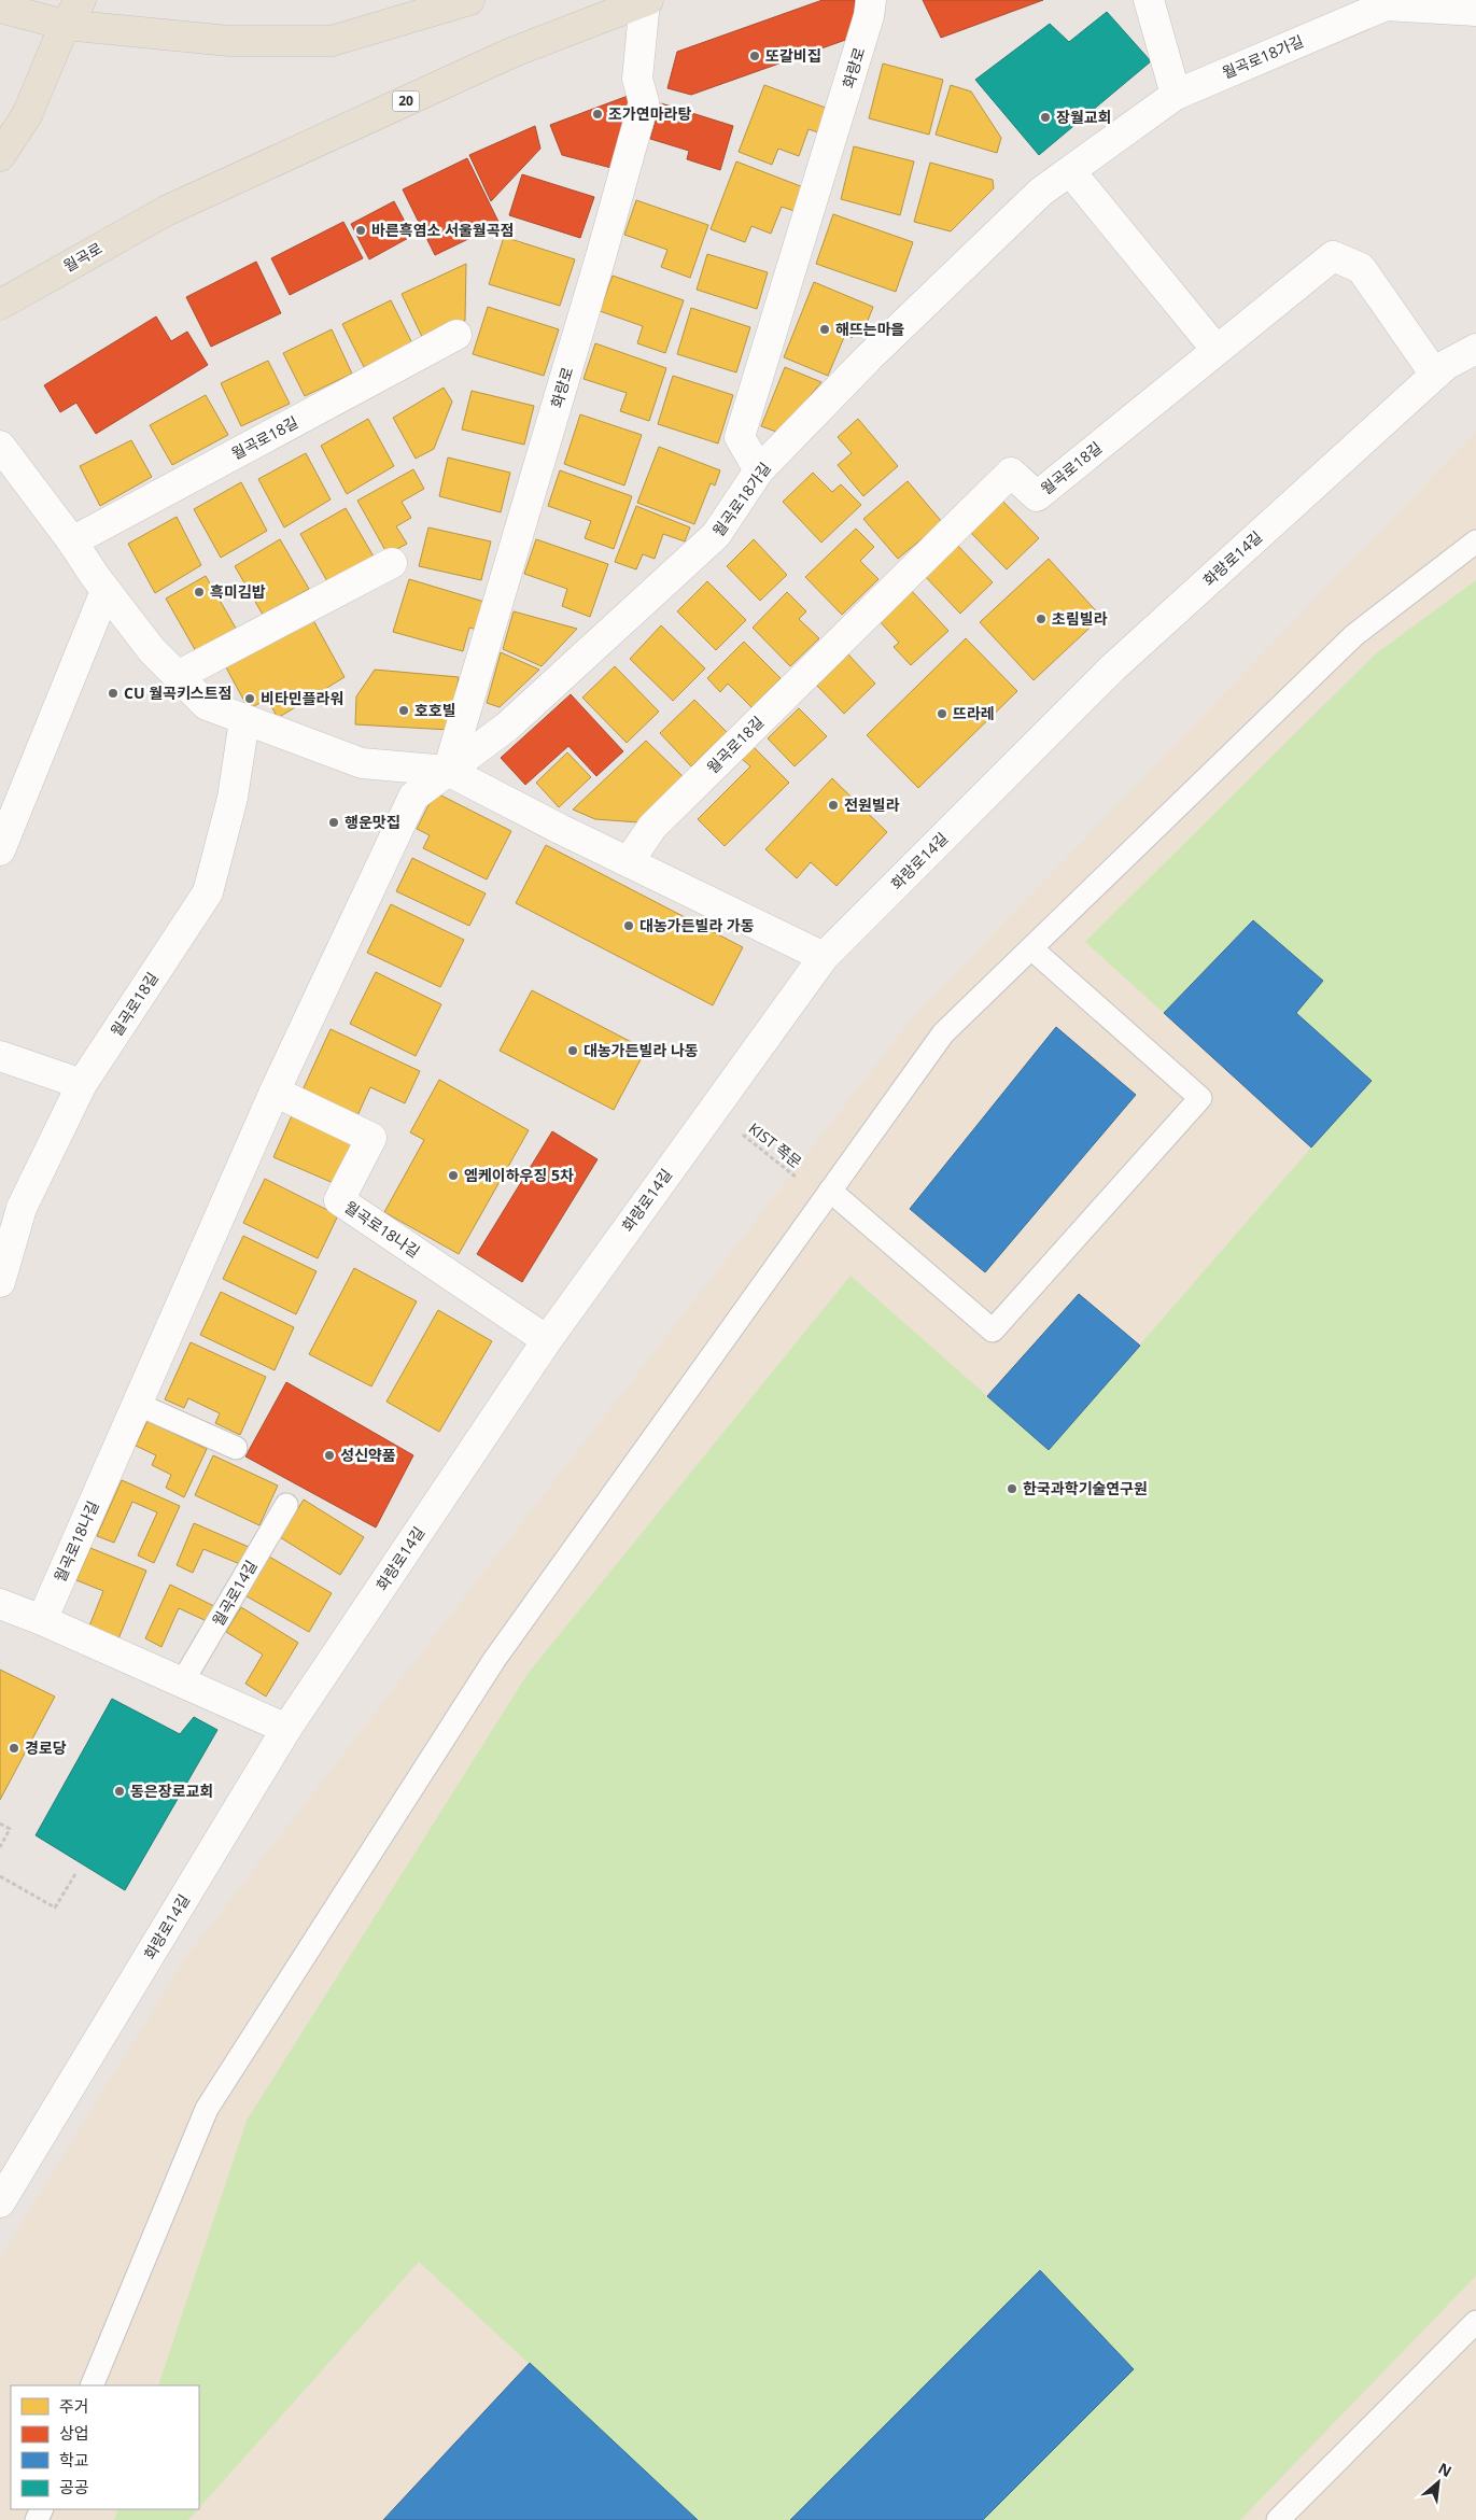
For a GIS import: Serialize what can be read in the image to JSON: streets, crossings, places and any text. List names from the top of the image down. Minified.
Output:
{"streets":{"main road":["화랑로","20","월곡로"],"street":["월곡로18가길","월곡로18길","화랑로14길","월곡로18나길"],"lane":["월곡로14길"],"path":["KIST 쪽문"]},"crossings":[["월곡로18가길","화랑로"],["월곡로18가길","월곡로18나길"],["화랑로","월곡로"],["화랑로","월곡로18나길"],["월곡로18길","화랑로14길"],["화랑로14길","KIST 쪽문"],["화랑로14길","월곡로18나길"]],"places":["또갈비집","조가연마라탕","장월교회","바른흑염소 서울월곡점","해뜨는마을","흑미김밥","초림빌라","CU 월곡키스트점","비타민플라워","호호빌","뜨라레","전원빌라","행운맛집","대농가든빌라 가동","대농가든빌라 나동","엠케이하우징 5차","성신약품","한국과학기술연구원","경로당","동은장로교회"],"legend":["주거","상업","학교","공공"],"north":"top right"}
